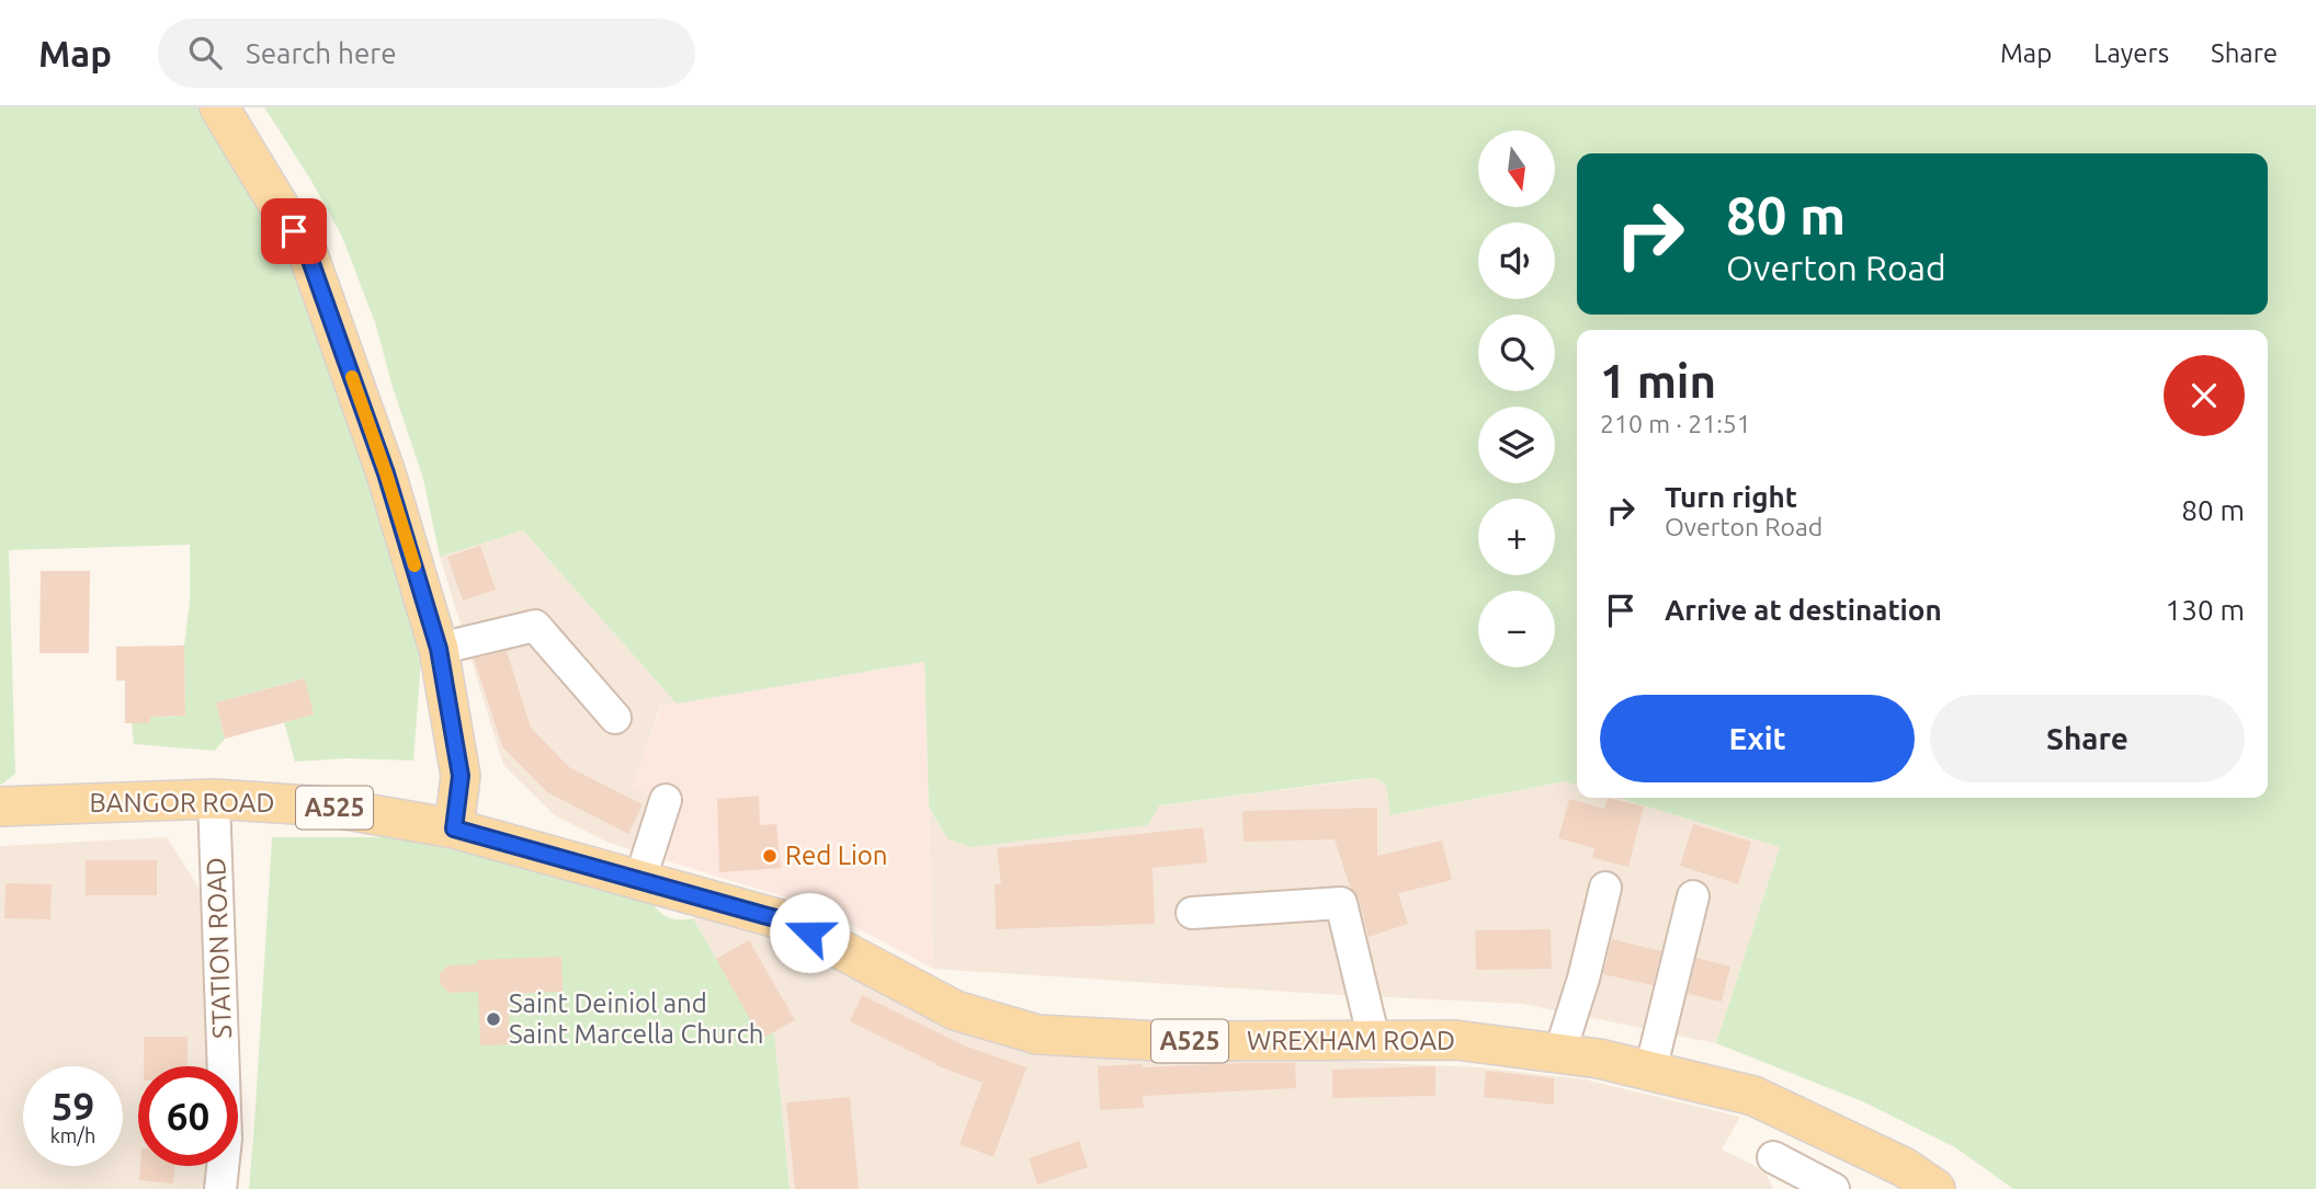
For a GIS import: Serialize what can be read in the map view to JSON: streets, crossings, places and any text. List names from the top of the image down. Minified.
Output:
{"streets":{"main road":["BANGOR ROAD","A525","WREXHAM ROAD"],"street":["STATION ROAD"]},"crossings":[["BANGOR ROAD","STATION ROAD"],["BANGOR ROAD","WREXHAM ROAD"]],"places":["Red Lion","Saint Deiniol and Saint Marcella Church"],"north":"bottom","page":{"header":"Map","search":"Search here","nav":["Map","Layers","Share"],"map_buttons":["+","−"],"turn":["80 m","Overton Road"],"heading":["1 min","210 m · 21:51"],"list":[{"name":"Turn right","note":"Overton Road","value":"80 m"},{"name":"Arrive at destination","value":"130 m"}],"buttons":["Exit","Share"],"speed":"59 km/h","limit":"60"}}
